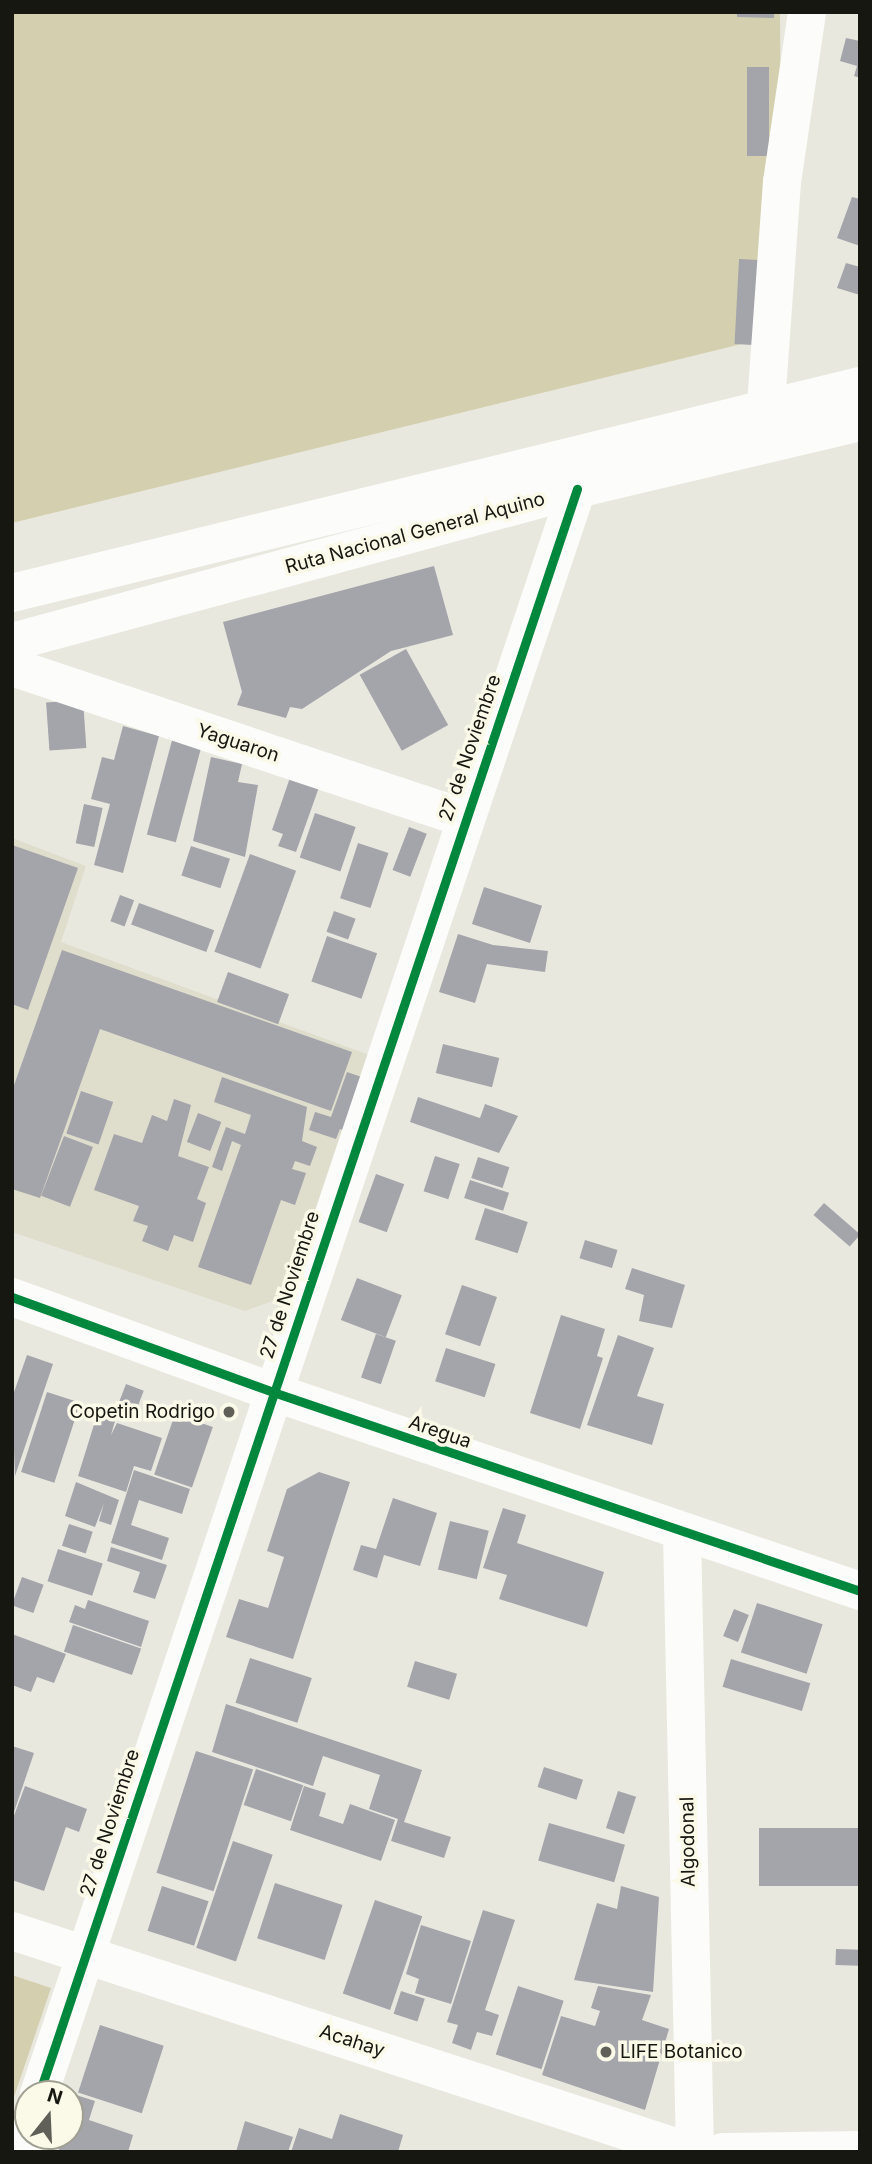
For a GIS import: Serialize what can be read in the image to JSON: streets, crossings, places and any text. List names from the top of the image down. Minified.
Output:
{"streets":{"main road":["Ruta Nacional General Aquino","Yaguaron","27 de Noviembre","Aregua","Algodonal","Acahay"]},"crossings":[["Ruta Nacional General Aquino","27 de Noviembre"],["Yaguaron","27 de Noviembre"],["27 de Noviembre","Aregua"],["27 de Noviembre","Acahay"],["Aregua","Algodonal"],["Algodonal","Acahay"]],"places":["Copetin Rodrigo","LIFE Botanico"],"north":"top"}
